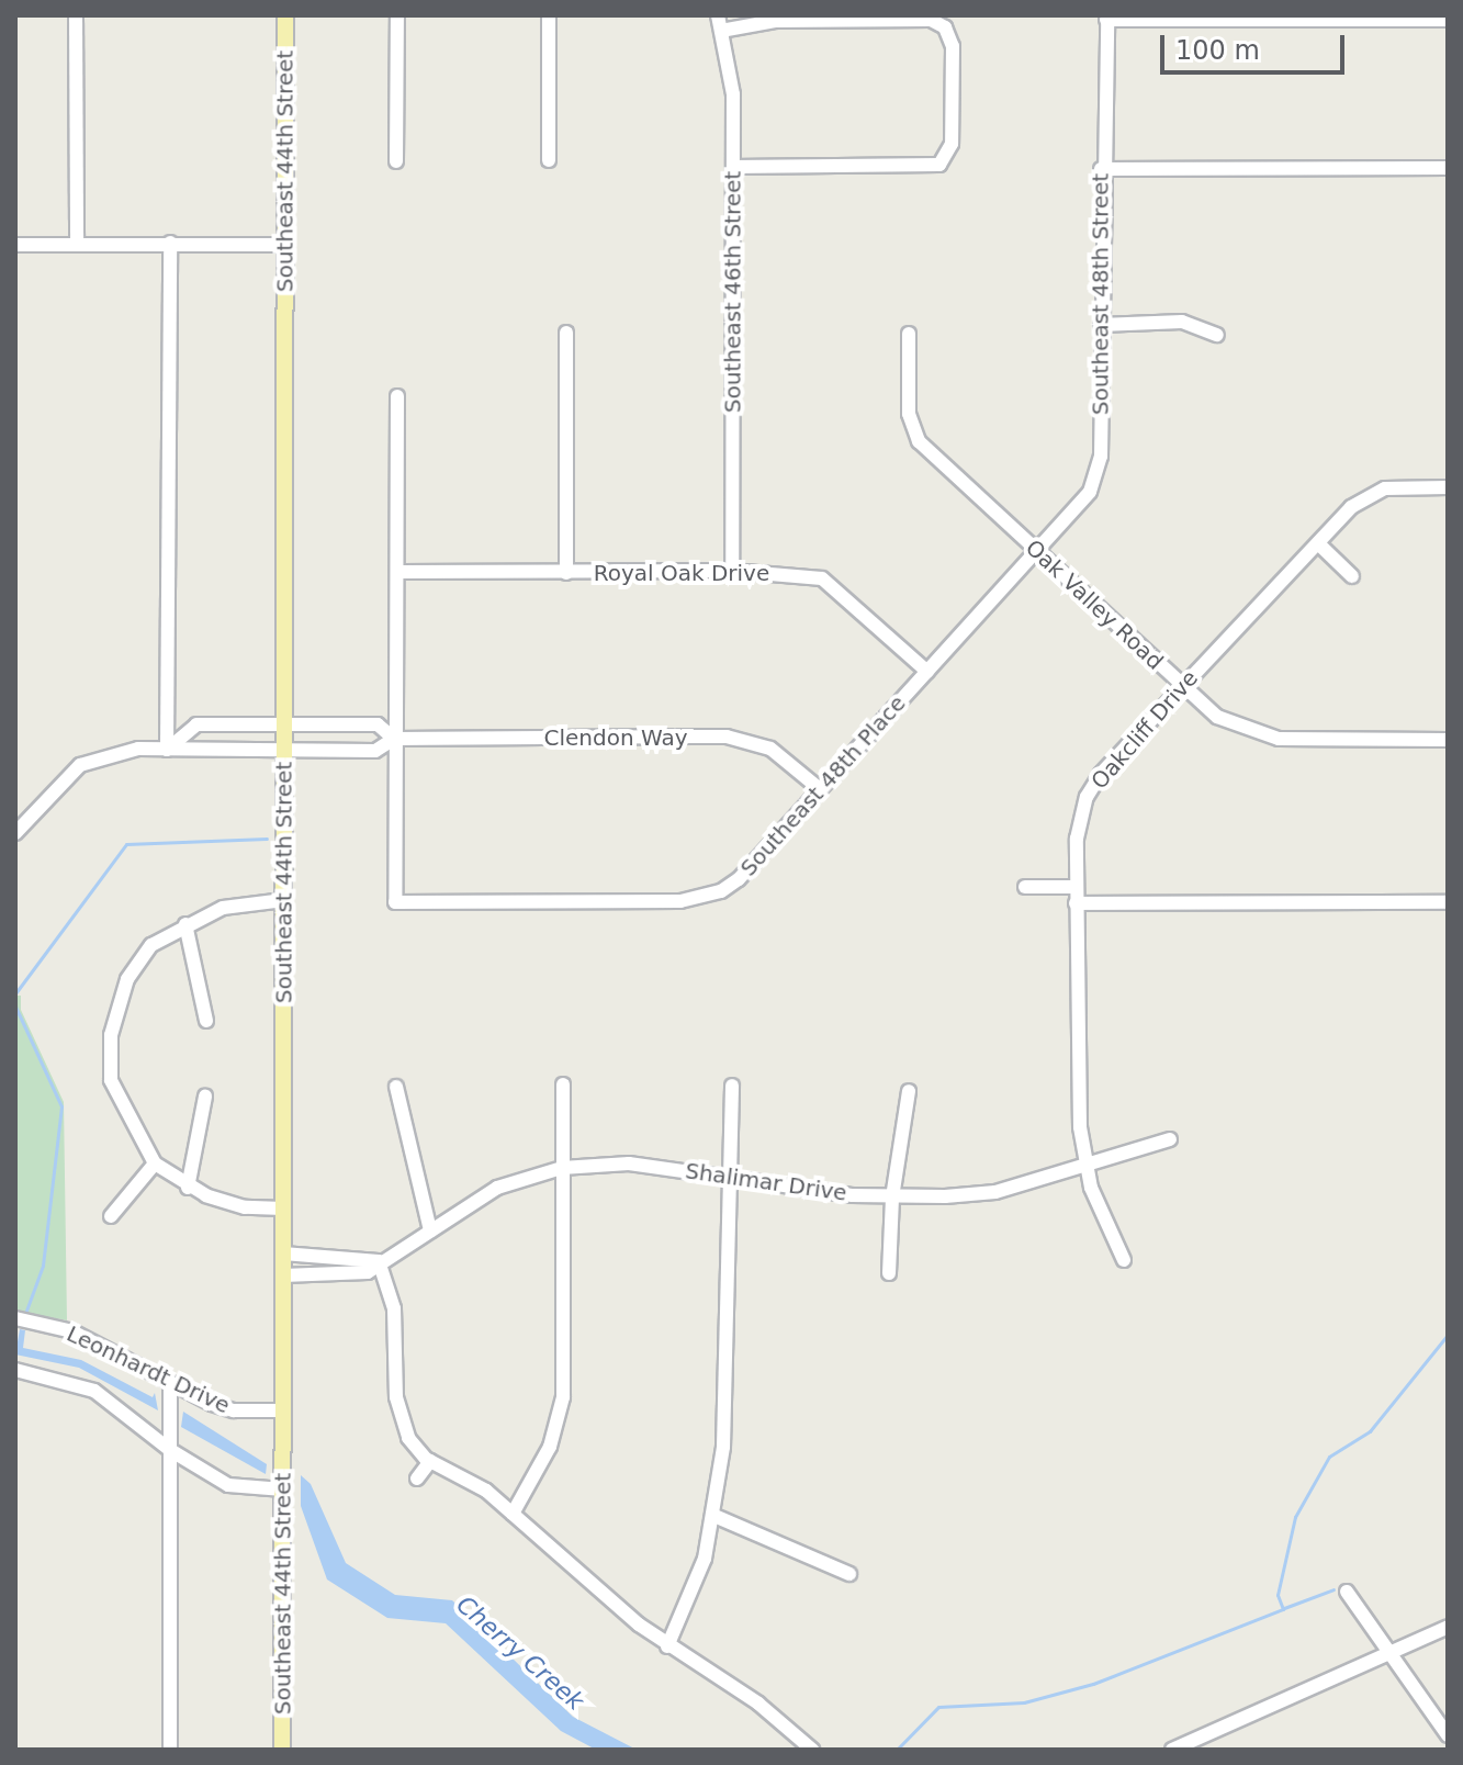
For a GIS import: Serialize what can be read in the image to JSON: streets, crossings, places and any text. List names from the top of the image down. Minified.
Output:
{"streets":{"main road":["Southeast 44th Street"],"street":["Southeast 46th Street","Southeast 48th Street","Royal Oak Drive","Oak Valley Road","Oakcliff Drive","Clendon Way","Southeast 48th Place","Shalimar Drive","Leonhardt Drive"]},"crossings":[["Southeast 44th Street","Clendon Way"],["Southeast 44th Street","Shalimar Drive"],["Southeast 44th Street","Leonhardt Drive"],["Southeast 46th Street","Royal Oak Drive"],["Southeast 48th Street","Oak Valley Road"],["Southeast 48th Street","Southeast 48th Place"],["Royal Oak Drive","Southeast 48th Place"],["Oak Valley Road","Oakcliff Drive"],["Oak Valley Road","Southeast 48th Place"],["Oakcliff Drive","Shalimar Drive"],["Clendon Way","Southeast 48th Place"]],"water":["Cherry Creek"],"scale_bar":"100 m"}
